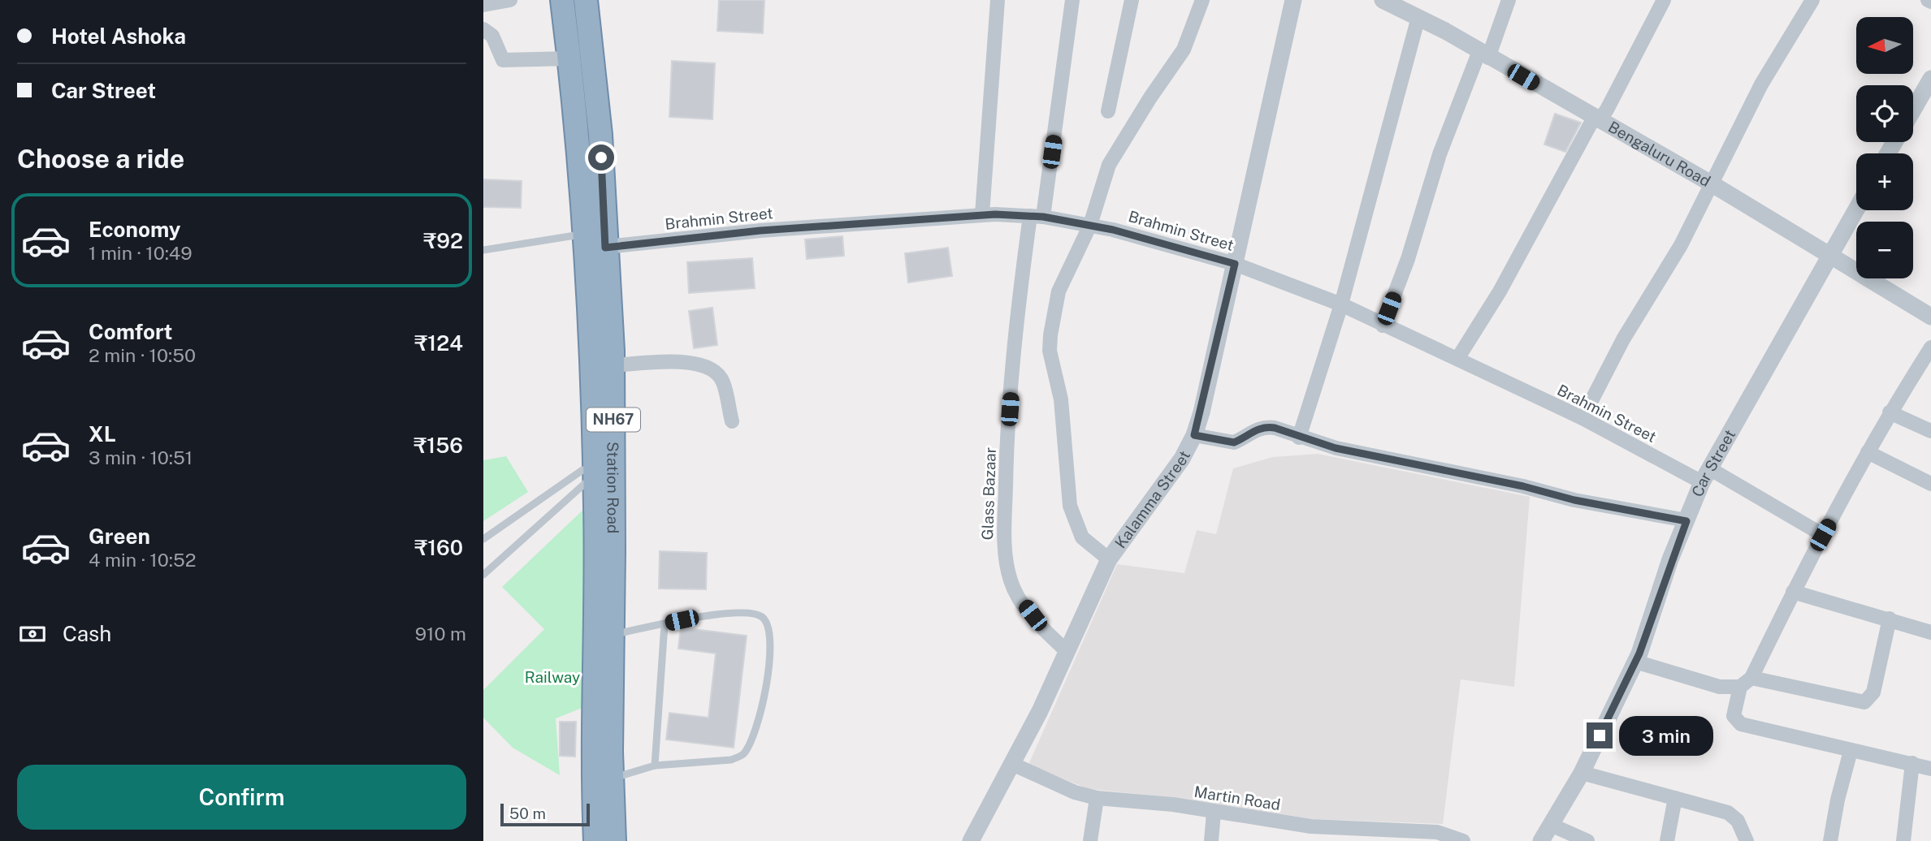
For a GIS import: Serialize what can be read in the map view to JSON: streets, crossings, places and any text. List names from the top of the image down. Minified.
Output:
{"streets":{"highway":["NH67","Station Road"],"street":["Bengaluru Road","Brahmin Street","Car Street","Glass Bazaar","Kalamma Street","Martin Road"]},"crossings":[["Bengaluru Road","Car Street"],["Brahmin Street","NH67"],["Brahmin Street","Car Street"],["Brahmin Street","Station Road"],["Brahmin Street","Glass Bazaar"],["Brahmin Street","Kalamma Street"],["NH67","Station Road"],["Glass Bazaar","Kalamma Street"],["Kalamma Street","Martin Road"]],"parks":["Railway"],"scale_bar":"50 m","north":"left","page":{"banner":["Hotel Ashoka","Car Street"],"map_buttons":["+","−"],"heading":"Choose a ride","list":[{"name":"Economy","note":"1 min · 10:49","value":"₹92"},{"name":"Comfort","note":"2 min · 10:50","value":"₹124"},{"name":"XL","note":"3 min · 10:51","value":"₹156"},{"name":"Green","note":"4 min · 10:52","value":"₹160"}],"pay":["Cash","910 m"],"bubble":"3 min","buttons":"Confirm","scale":"50 m"}}
